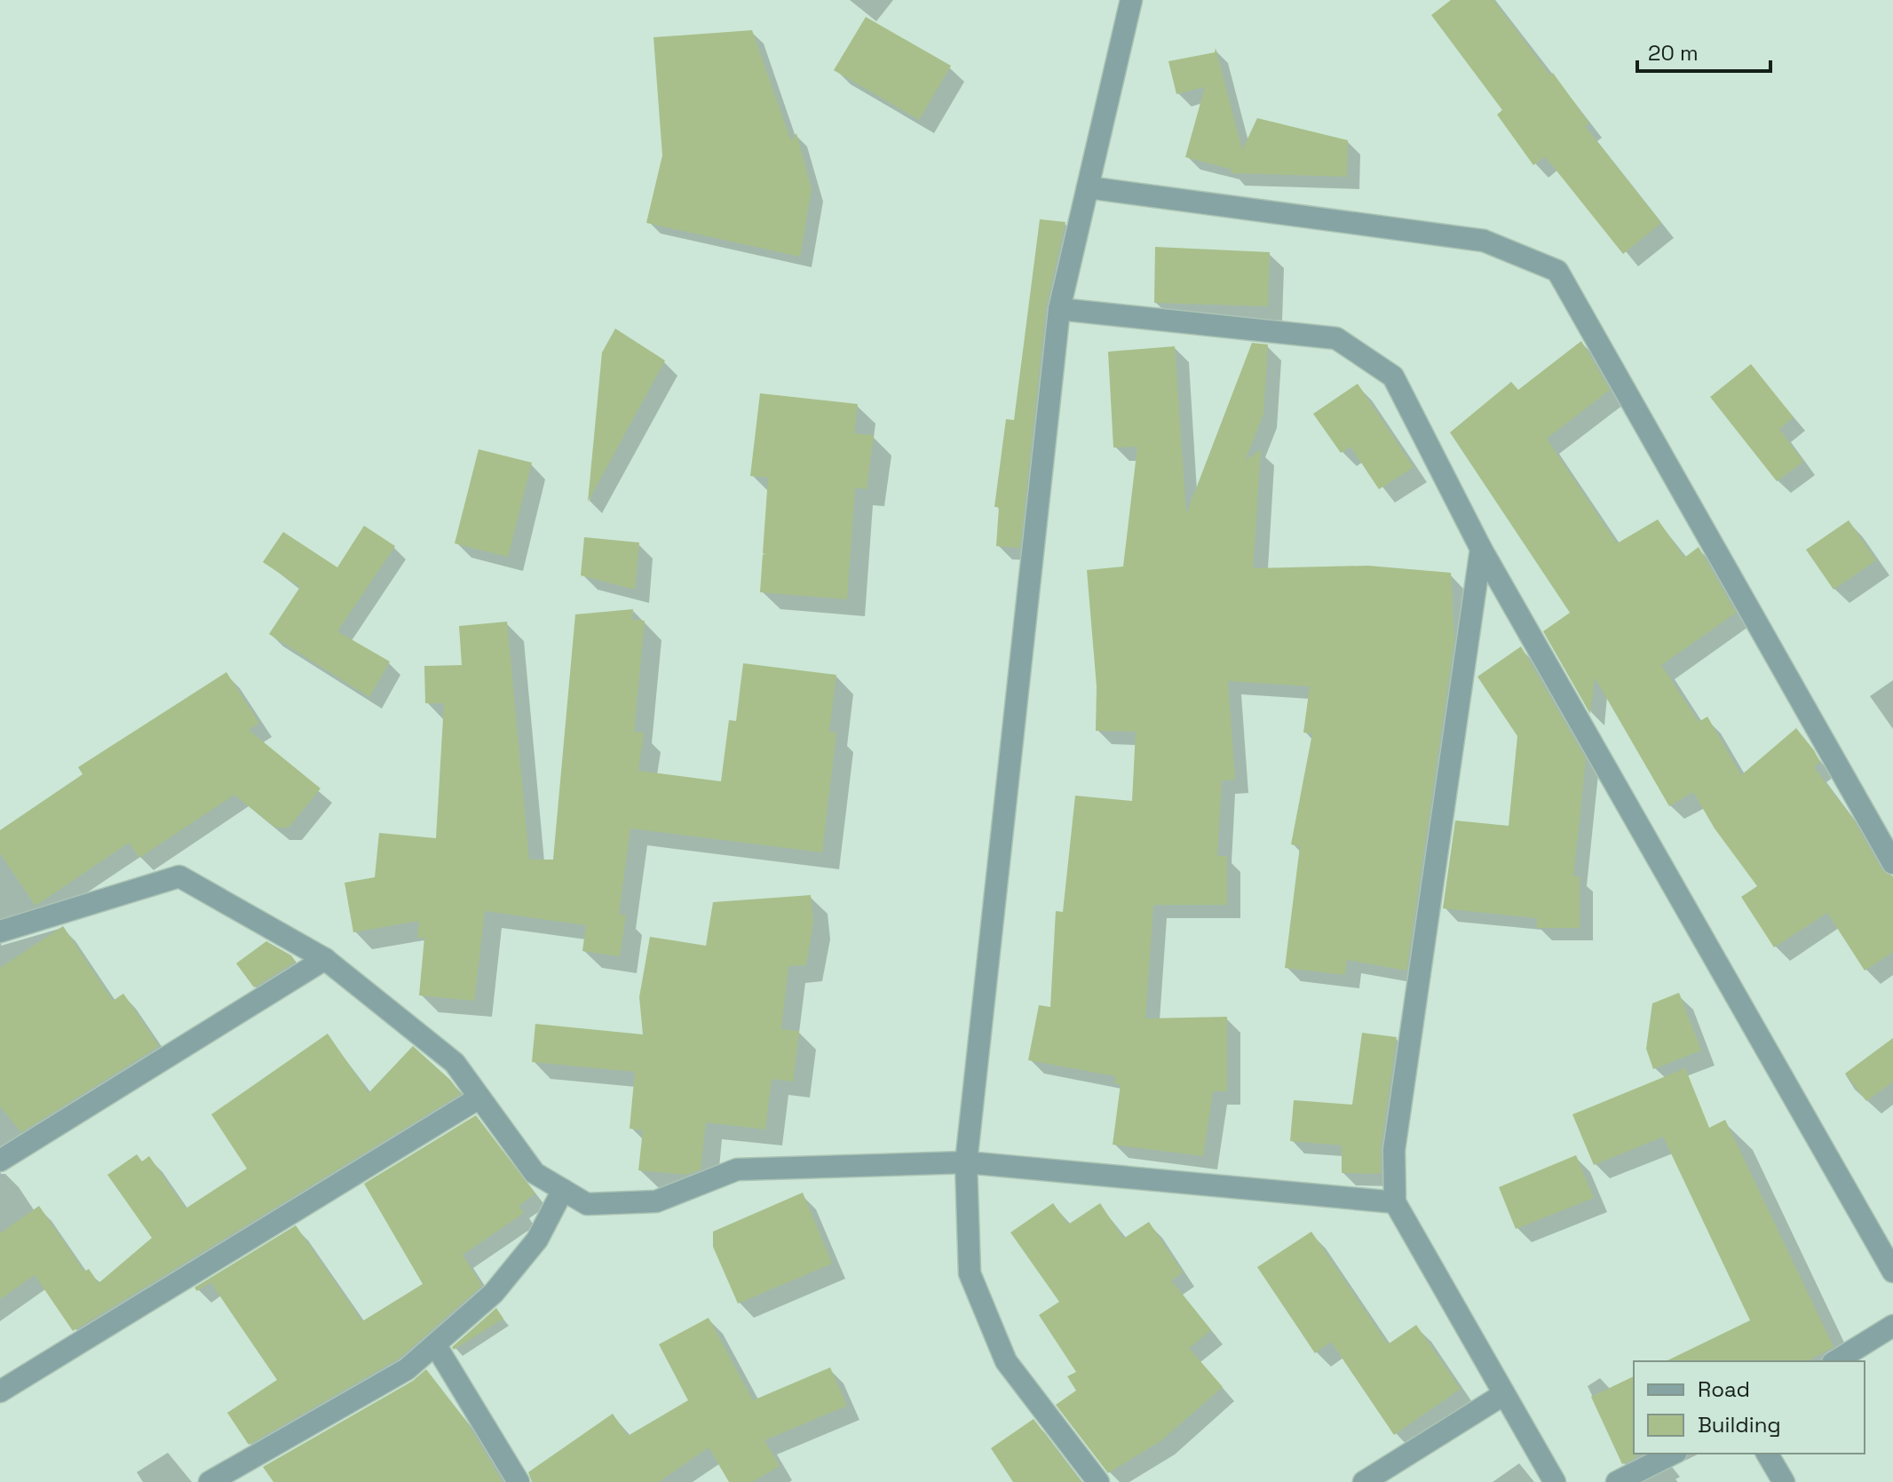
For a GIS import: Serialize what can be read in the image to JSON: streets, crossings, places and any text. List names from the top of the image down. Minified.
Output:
{"legend":["Road","Building"],"scale_bar":"20 m"}
